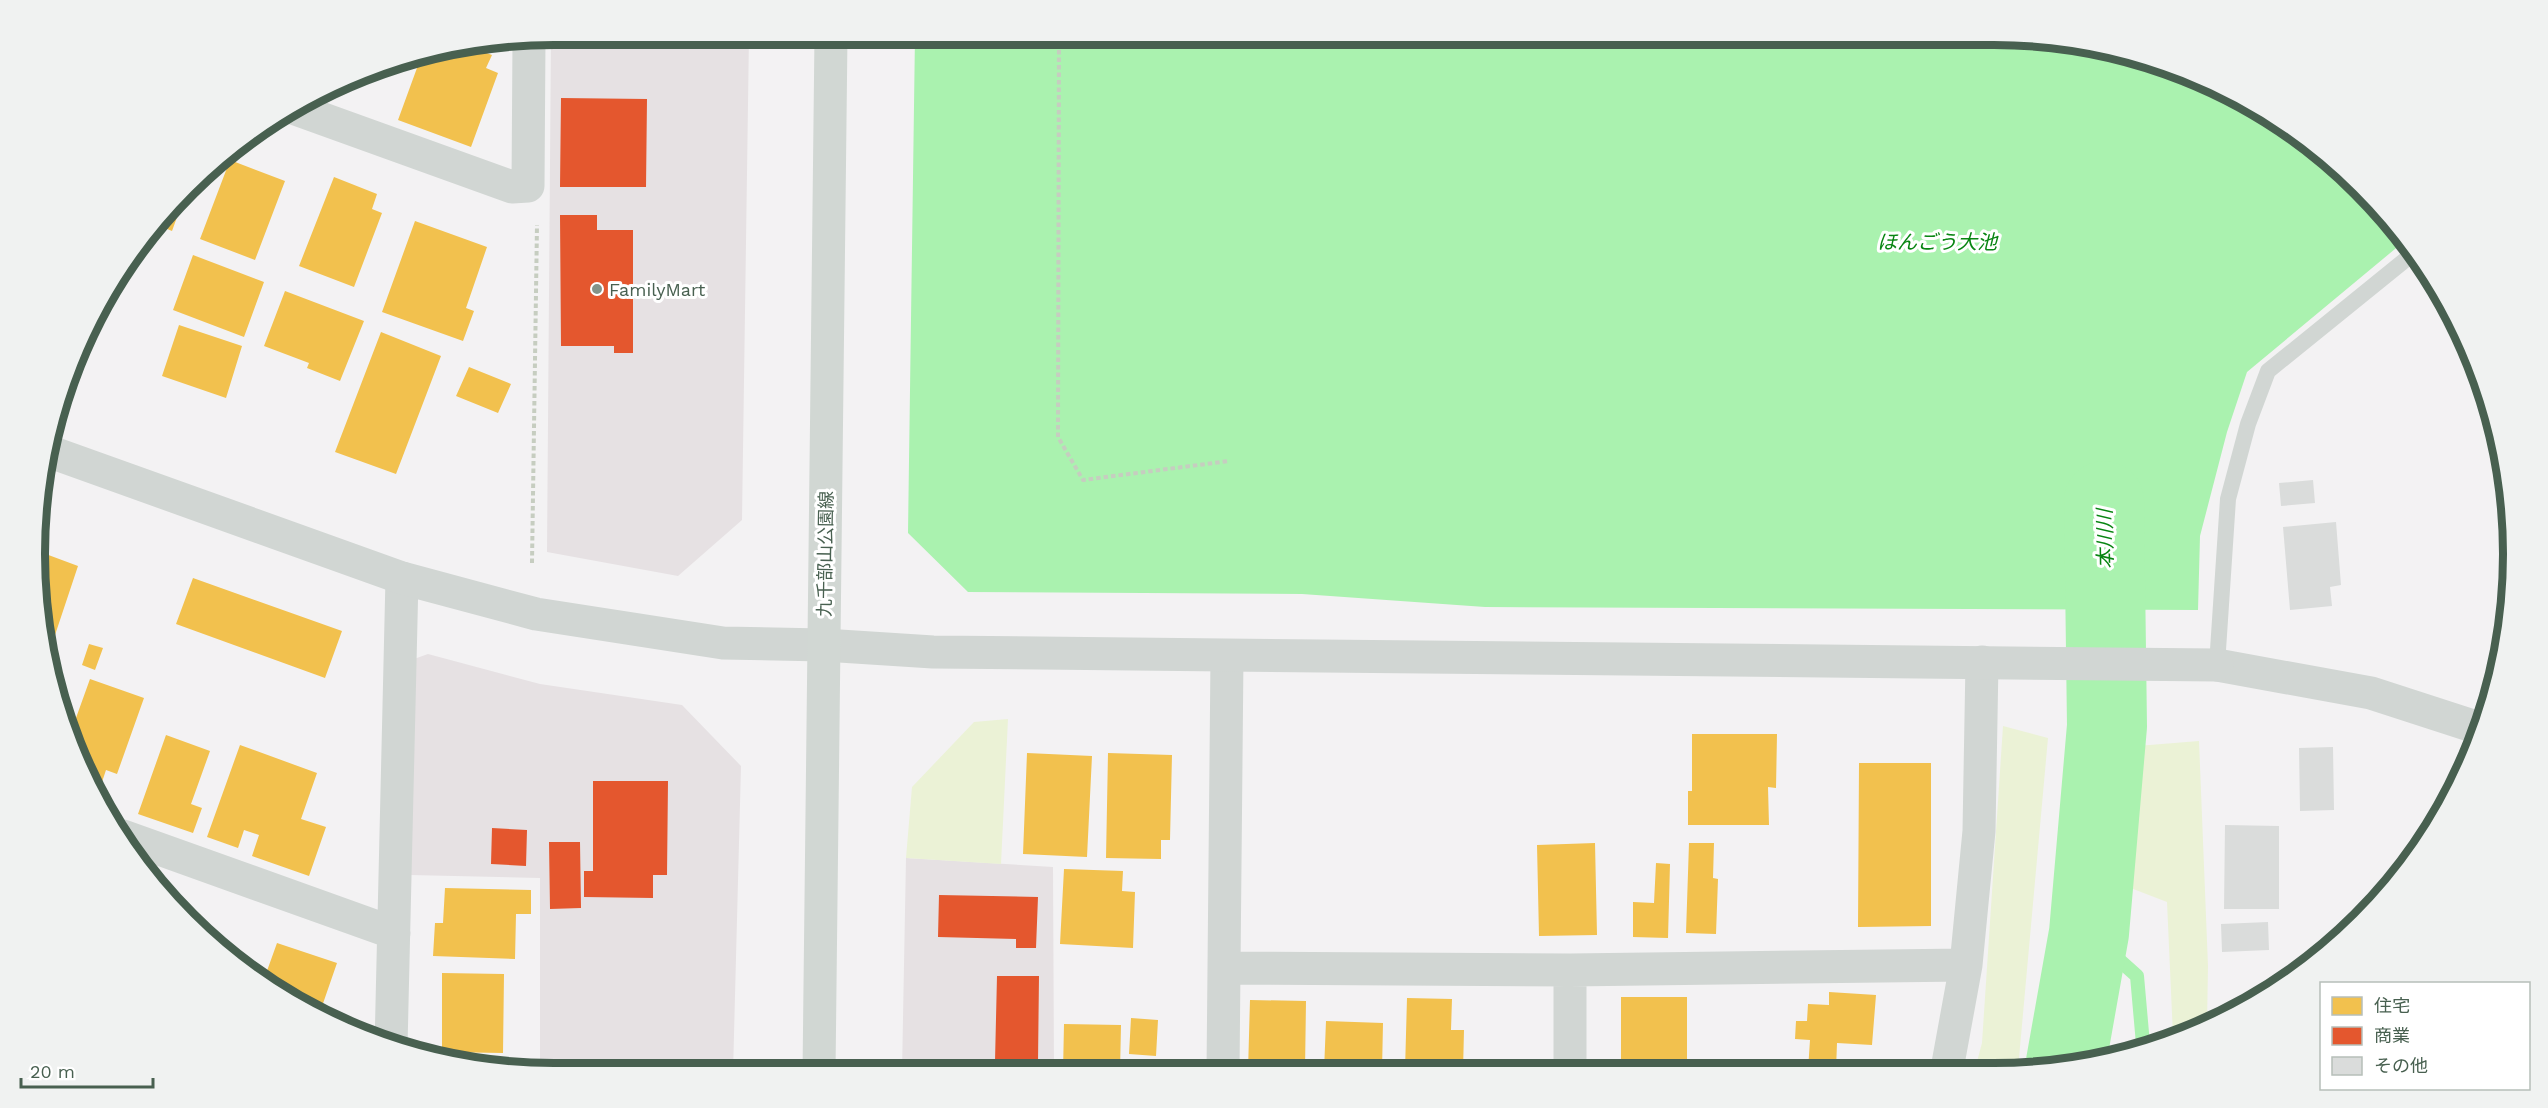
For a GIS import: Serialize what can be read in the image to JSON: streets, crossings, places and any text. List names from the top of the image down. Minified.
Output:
{"streets":{"main road":["九千部山公園線"]},"water":["ほんごう大池","本川川"],"places":["FamilyMart"],"legend":["住宅","商業","その他"],"scale_bar":"20 m"}
